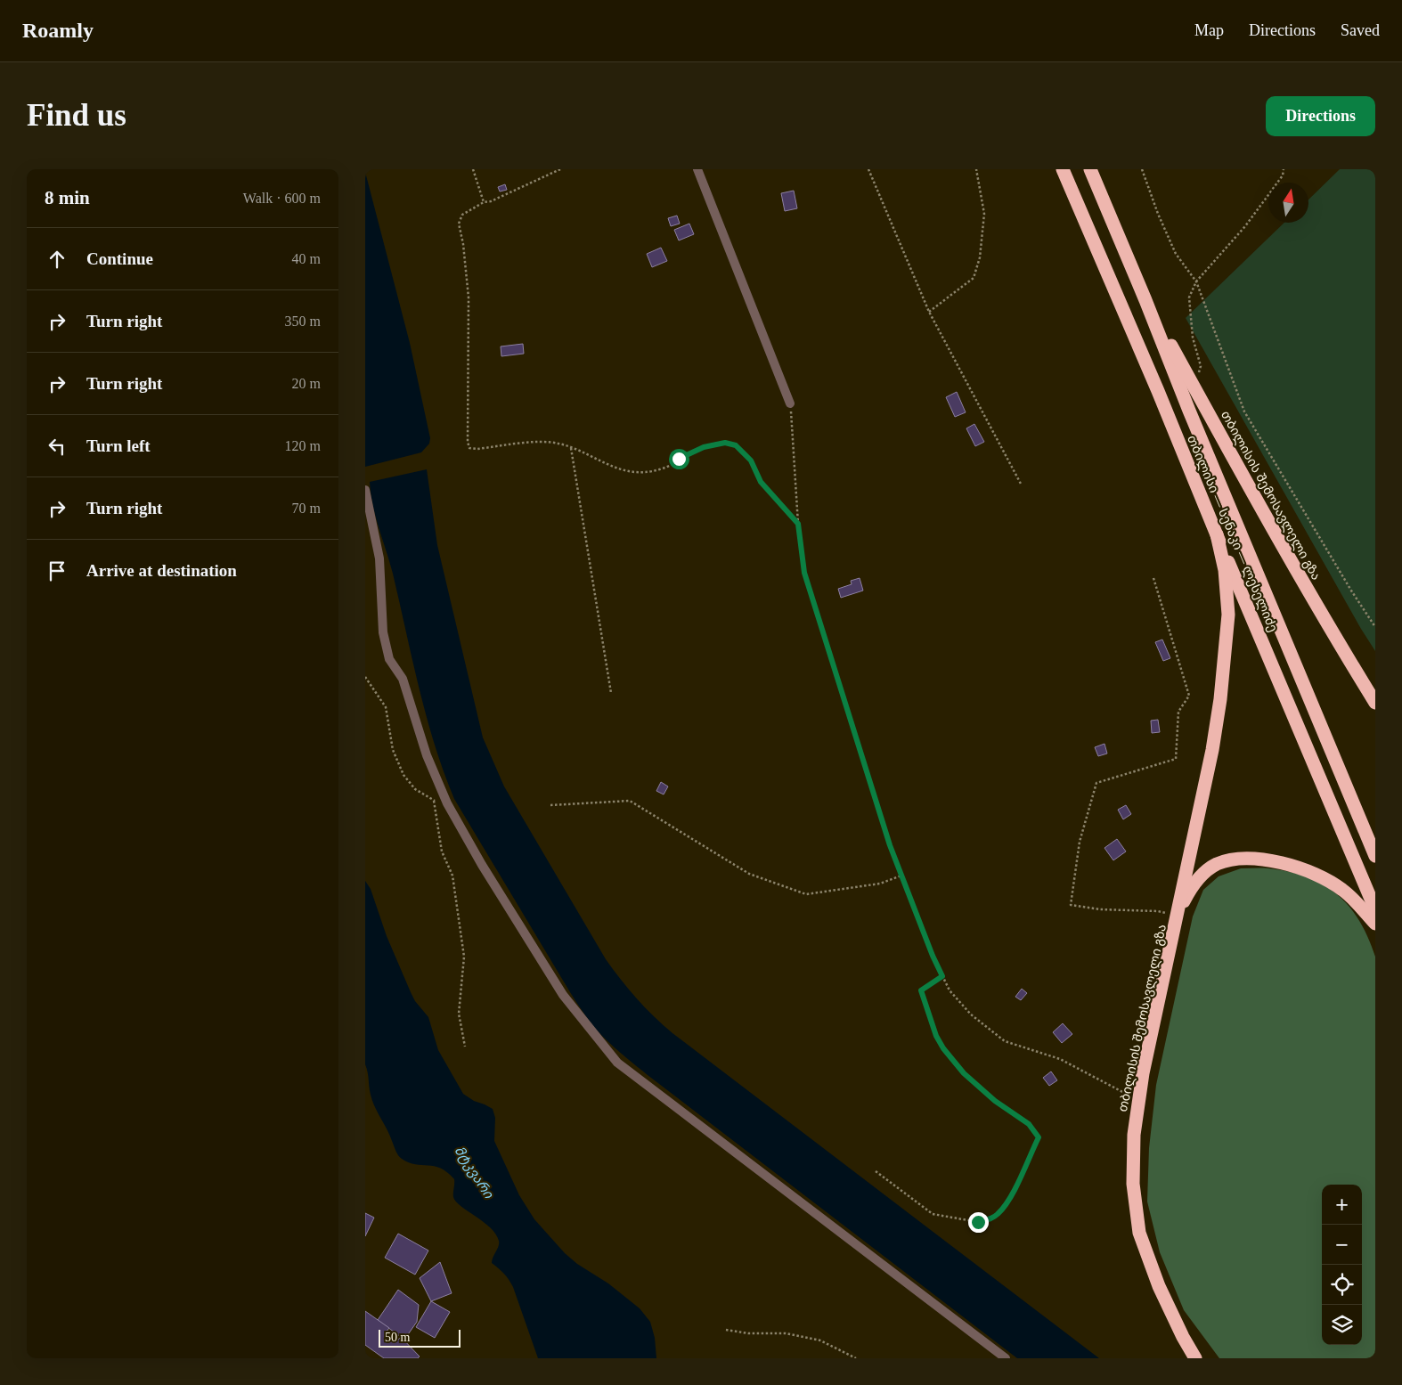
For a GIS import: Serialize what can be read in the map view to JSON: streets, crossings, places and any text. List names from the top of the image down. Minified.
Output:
{"streets":{"highway":["თბილისის შემოსავლელი გზა","თბილისი — სენაკი — ლესელიძე"]},"crossings":[["თბილისის შემოსავლელი გზა","თბილისი — სენაკი — ლესელიძე"]],"water":["მტკვარი"],"scale_bar":"50 m","north":"top","page":{"header":"Roamly","nav":["Map","Directions","Saved"],"buttons":"Directions","title":"Find us","heading":["8 min","Walk · 600 m"],"list":[["Continue","40 m"],["Turn right","350 m"],["Turn right","20 m"],["Turn left","120 m"],["Turn right","70 m"],"Arrive at destination"],"map_buttons":["+","−"],"scale":"50 m"}}
